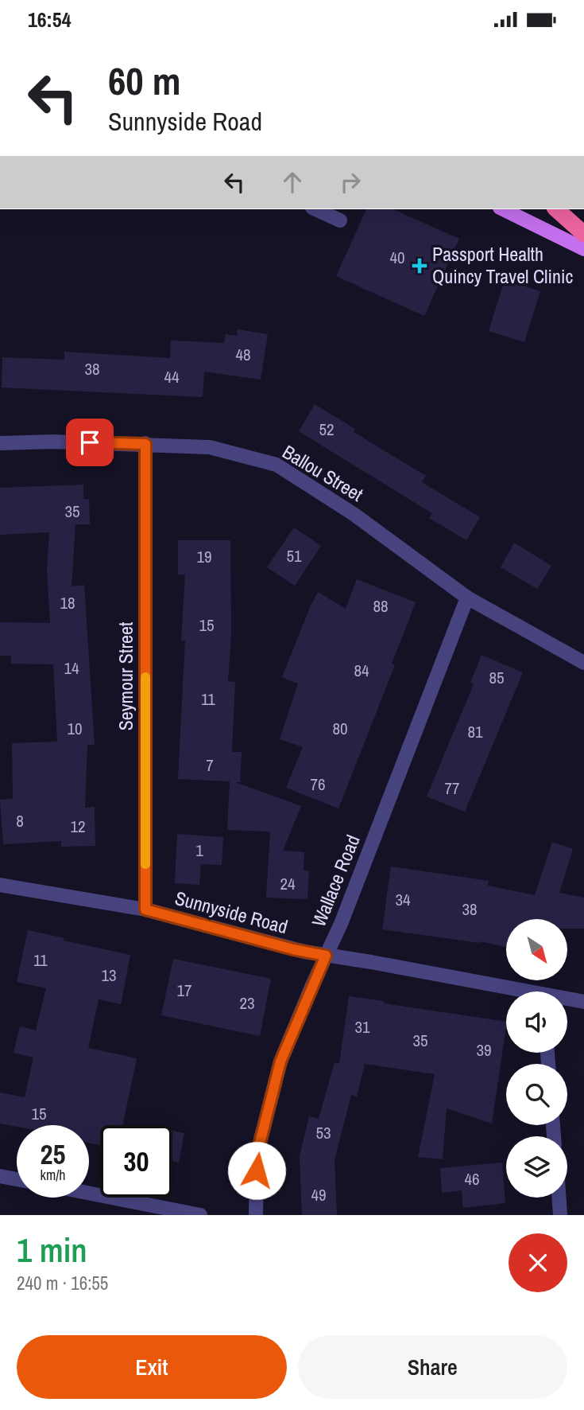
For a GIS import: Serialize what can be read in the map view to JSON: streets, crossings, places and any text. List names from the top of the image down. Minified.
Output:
{"streets":{"street":["Ballou Street","Seymour Street","Wallace Road","Sunnyside Road"]},"crossings":[["Ballou Street","Seymour Street"],["Ballou Street","Wallace Road"],["Seymour Street","Sunnyside Road"],["Wallace Road","Sunnyside Road"]],"places":{"health":["Passport Health Quincy Travel Clinic"]},"house_numbers":["40","48","38","44","52","35","51","19","18","88","15","14","84","85","11","10","80","81","7","76","77","8","12","1","24","34","38","11","13","17","23","31","35","39","15","53","46","49"],"north":"bottom right","page":{"status":"16:54","turn":["60 m","Sunnyside Road"],"speed":"25 km/h","limit":"30","heading":["1 min","240 m · 16:55"],"buttons":["Exit","Share"]}}
